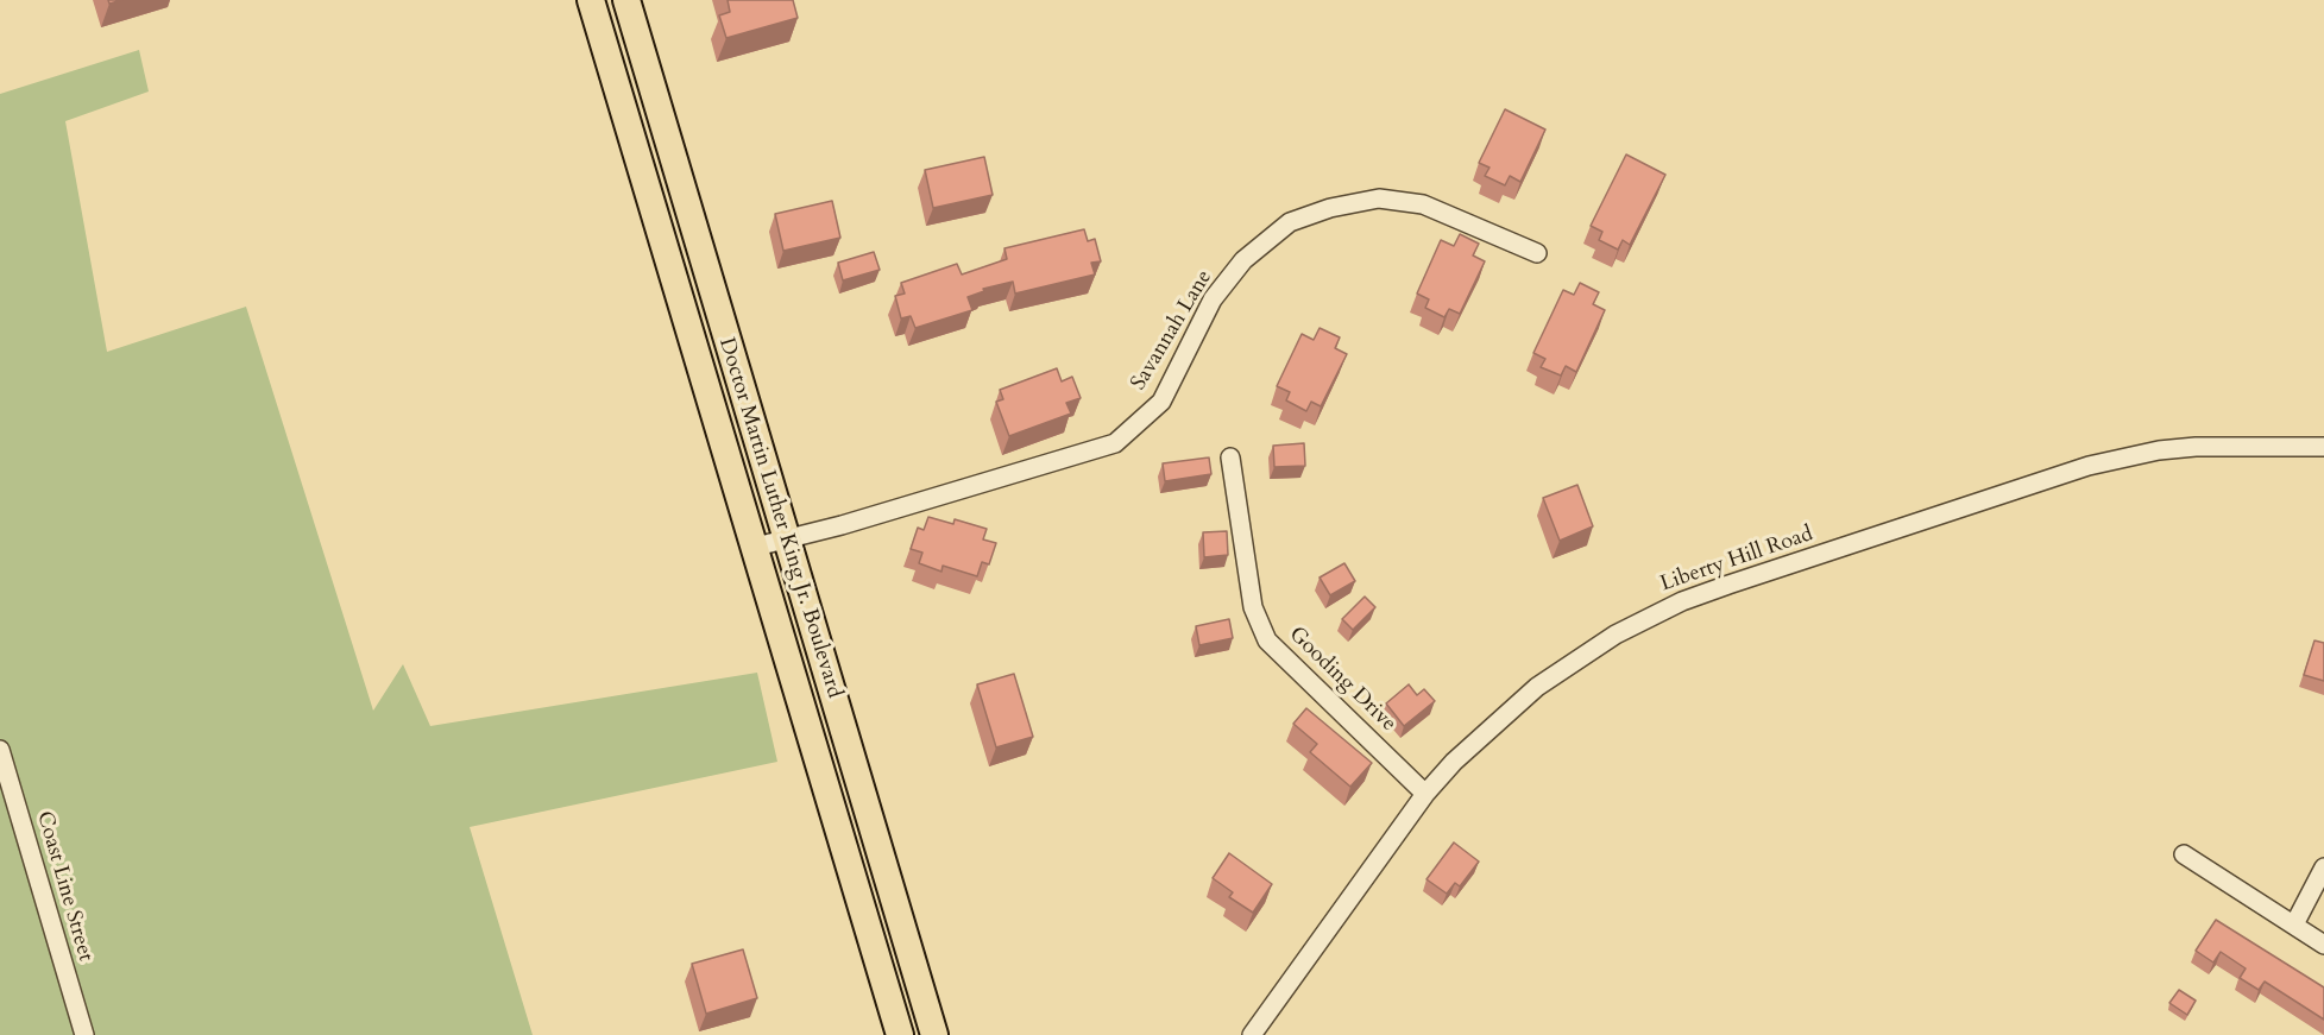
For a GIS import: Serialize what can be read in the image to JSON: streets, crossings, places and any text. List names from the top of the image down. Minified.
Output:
{"streets":{"highway":["Doctor Martin Luther King Jr. Boulevard"],"street":["Savannah Lane","Liberty Hill Road","Gooding Drive","Coast Line Street"]},"crossings":[["Savannah Lane","Doctor Martin Luther King Jr. Boulevard"],["Liberty Hill Road","Gooding Drive"]]}
